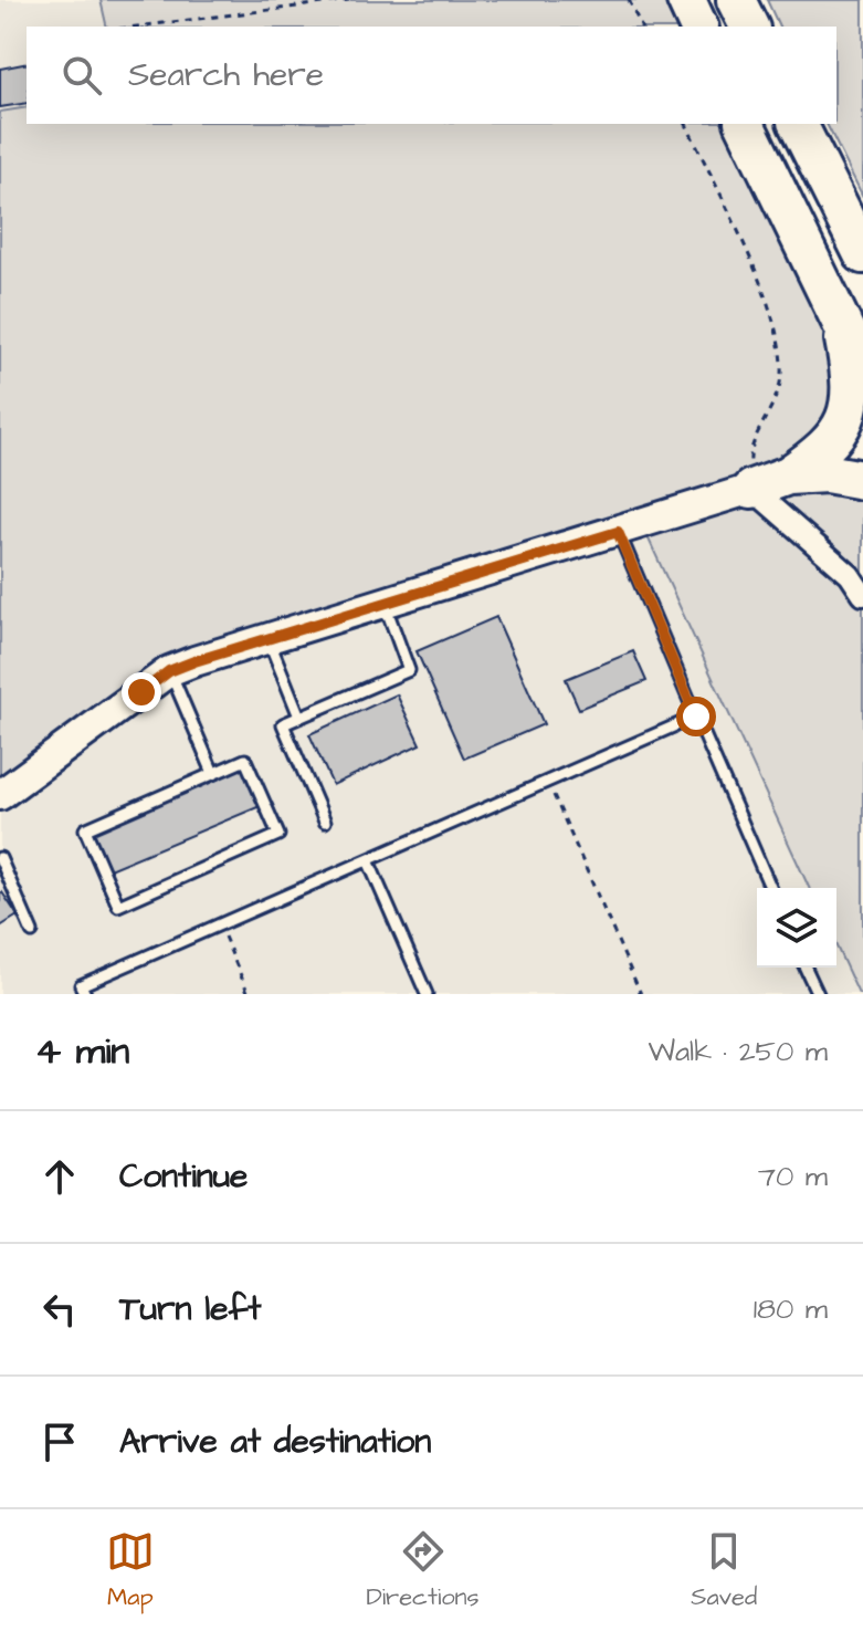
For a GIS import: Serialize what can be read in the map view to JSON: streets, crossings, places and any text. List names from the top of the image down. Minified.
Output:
{"page":{"search":"Search here","heading":["4 min","Walk · 250 m"],"list":[["Continue","70 m"],["Turn left","180 m"],"Arrive at destination"],"nav":["Map","Directions","Saved"]}}
